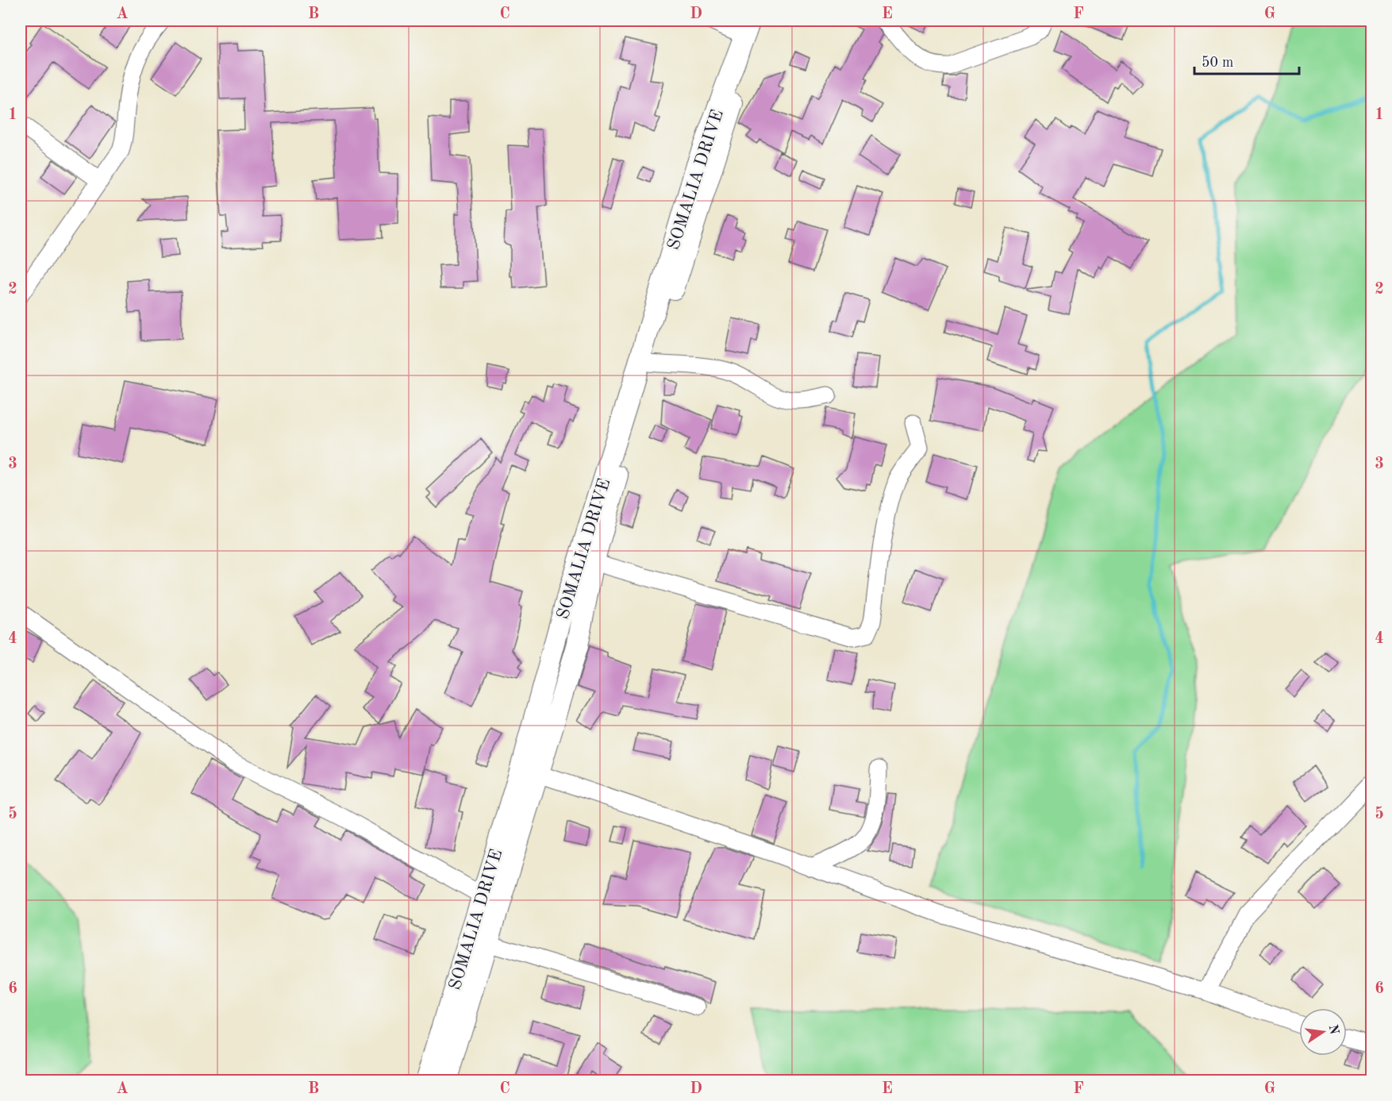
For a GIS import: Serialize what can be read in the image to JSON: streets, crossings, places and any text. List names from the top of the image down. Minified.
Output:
{"streets":{"main road":["SOMALIA DRIVE"]},"scale_bar":"50 m","north":"right","grid":{"columns":["A","B","C","D","E","F","G"],"rows":["1","2","3","4","5","6"]}}
